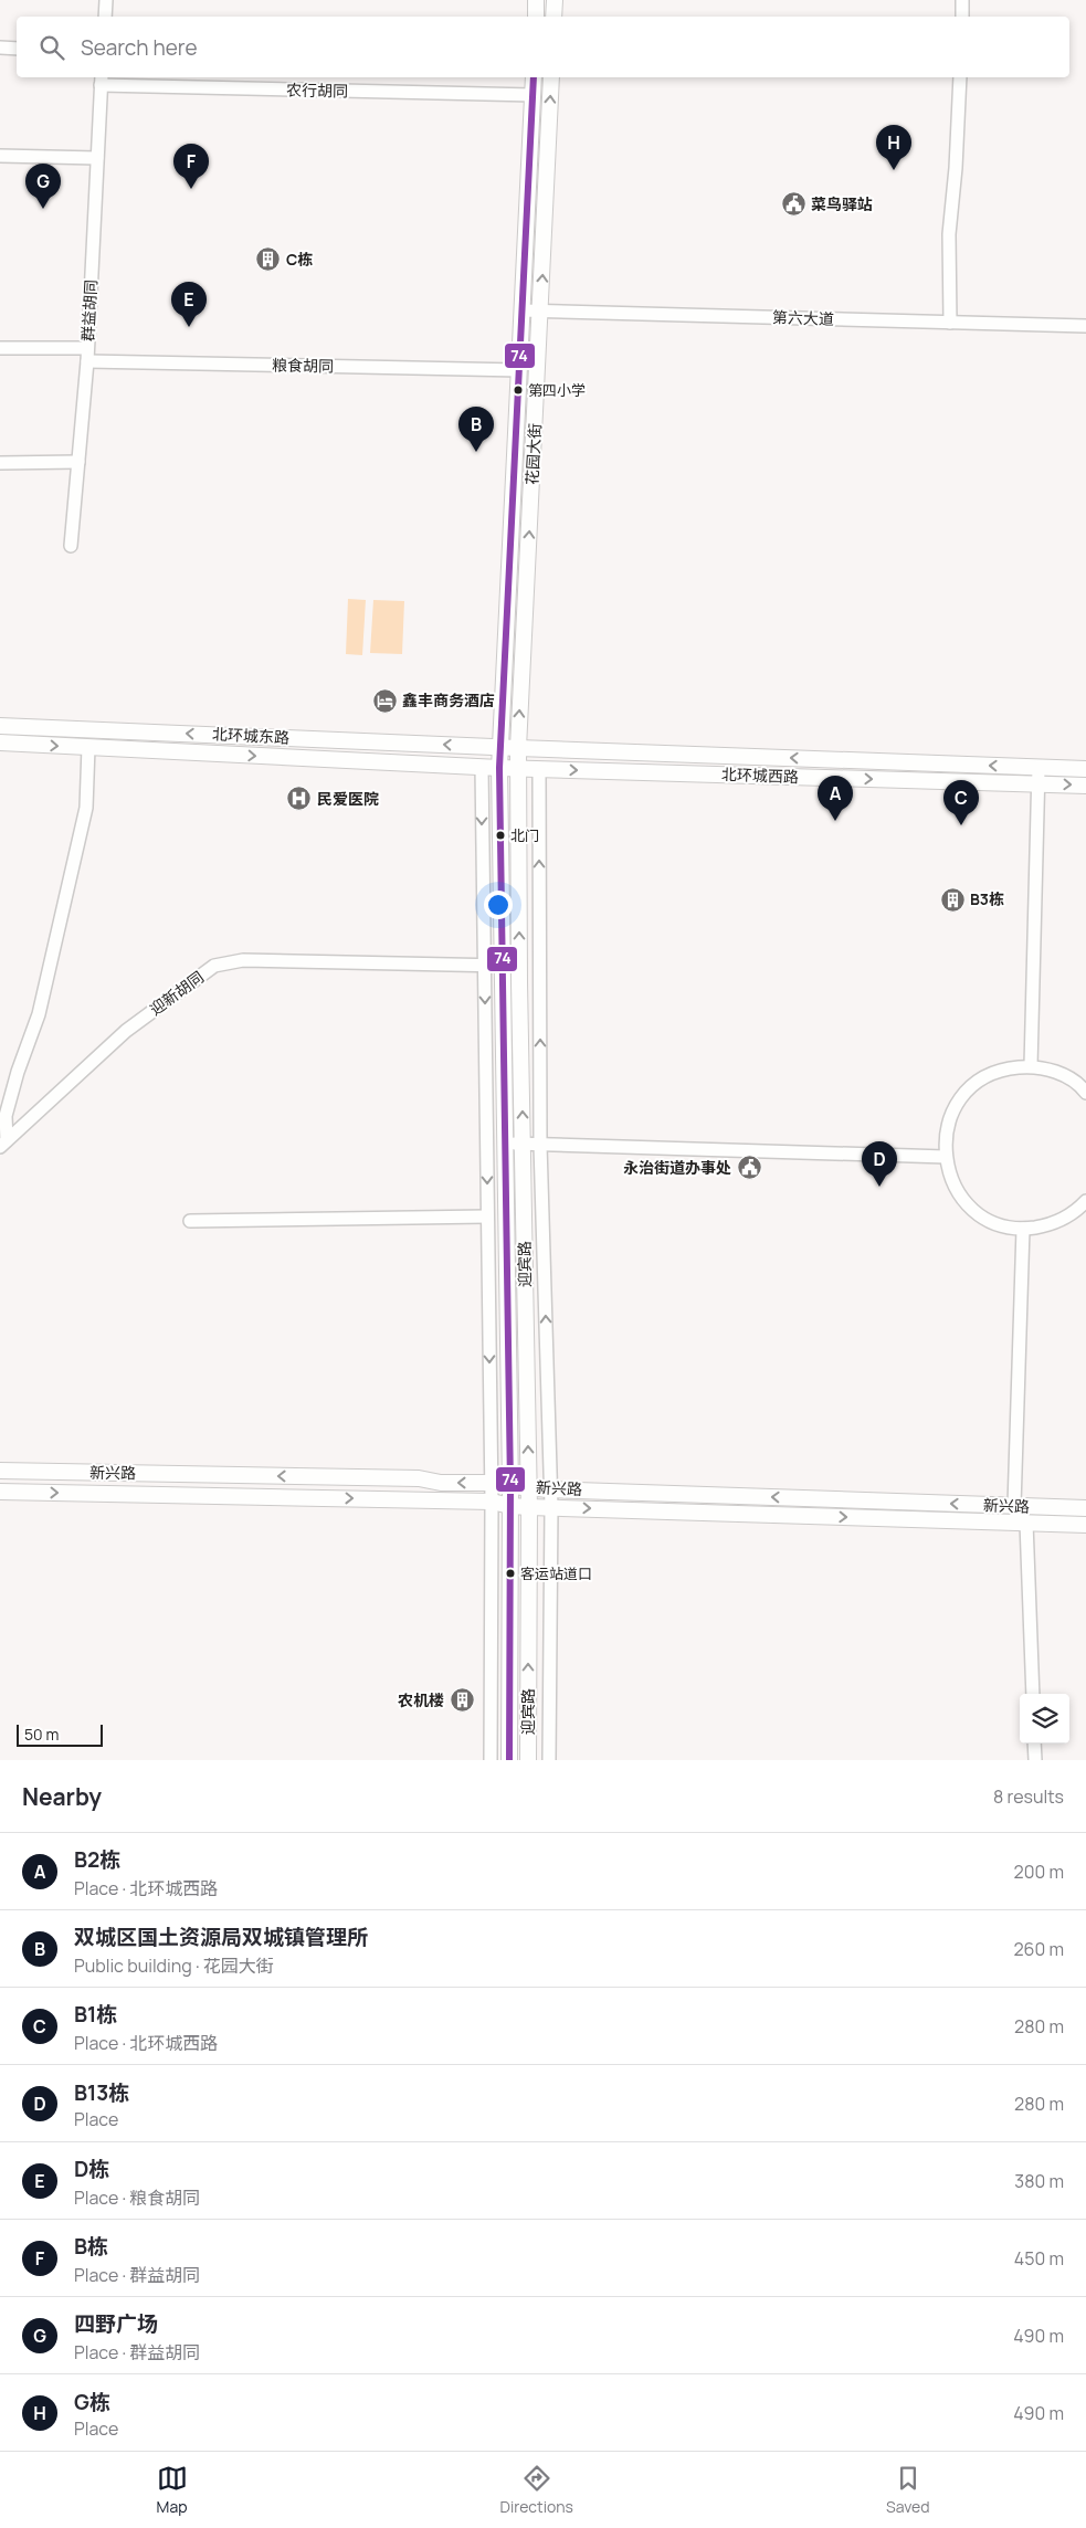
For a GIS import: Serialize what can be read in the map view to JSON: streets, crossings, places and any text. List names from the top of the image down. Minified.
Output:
{"streets":{"main road":["花园大街","北环城东路","北环城西路","迎宾路","新兴路"],"street":["农行胡同","群益胡同","第六大道","粮食胡同","迎新胡同"]},"crossings":[["农行胡同","群益胡同"],["农行胡同","花园大街"],["群益胡同","粮食胡同"],["第六大道","花园大街"],["粮食胡同","花园大街"],["花园大街","北环城东路"],["花园大街","北环城西路"],["花园大街","迎宾路"],["北环城东路","北环城西路"],["北环城东路","迎宾路"],["北环城西路","迎宾路"],["迎新胡同","迎宾路"],["迎宾路","新兴路"]],"places":{"public building":["菜鸟驿站","永治街道办事处"],"building":["C栋","B3栋","农机楼"],"other":["第四小学","北门","客运站道口"],"hotel":["鑫丰商务酒店"],"hospital":["民爱医院"]},"lines":["transit line 74"],"scale_bar":"50 m","page":{"search":"Search here","pins":["H","F","G","E","B","A","C","D"],"scale":"50 m","heading":["Nearby","8 results"],"list":[{"mark":"A","name":"B2栋","note":"Place · 北环城西路","value":"200 m"},{"mark":"B","name":"双城区国土资源局双城镇管理所","note":"Public building · 花园大街","value":"260 m"},{"mark":"C","name":"B1栋","note":"Place · 北环城西路","value":"280 m"},{"mark":"D","name":"B13栋","note":"Place","value":"280 m"},{"mark":"E","name":"D栋","note":"Place · 粮食胡同","value":"380 m"},{"mark":"F","name":"B栋","note":"Place · 群益胡同","value":"450 m"},{"mark":"G","name":"四野广场","note":"Place · 群益胡同","value":"490 m"},{"mark":"H","name":"G栋","note":"Place","value":"490 m"}],"nav":["Map","Directions","Saved"]}}
